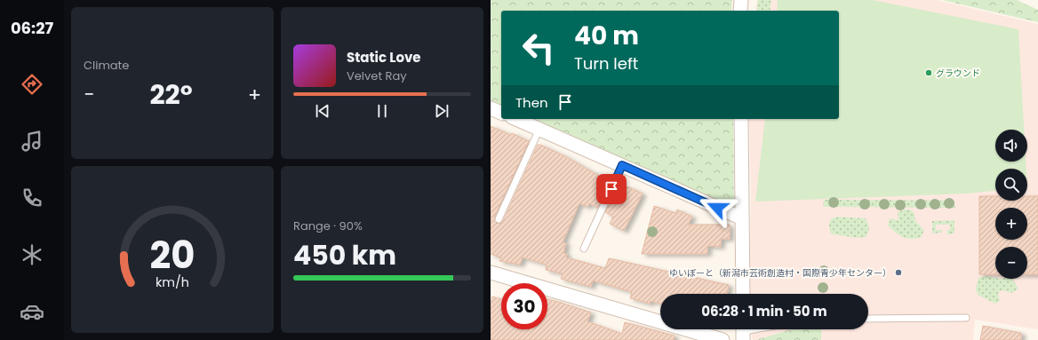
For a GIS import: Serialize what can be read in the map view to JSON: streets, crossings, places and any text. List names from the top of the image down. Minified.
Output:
{"places":["グラウンド","ゆいぽーと（新潟市芸術創造村・国際青少年センター）"],"page":{"tabs":"06:27","tile":["Climate",["Range · 90%","450 km"]],"turn":["40 m","Turn left"],"song":["Static Love","Velvet Ray"],"heat":["−","22°","+"],"then":"Then","map_buttons":["+","−"],"limit":"30","trip":"06:28 · 1 min · 50 m","gauge":["20","km/h"]}}
